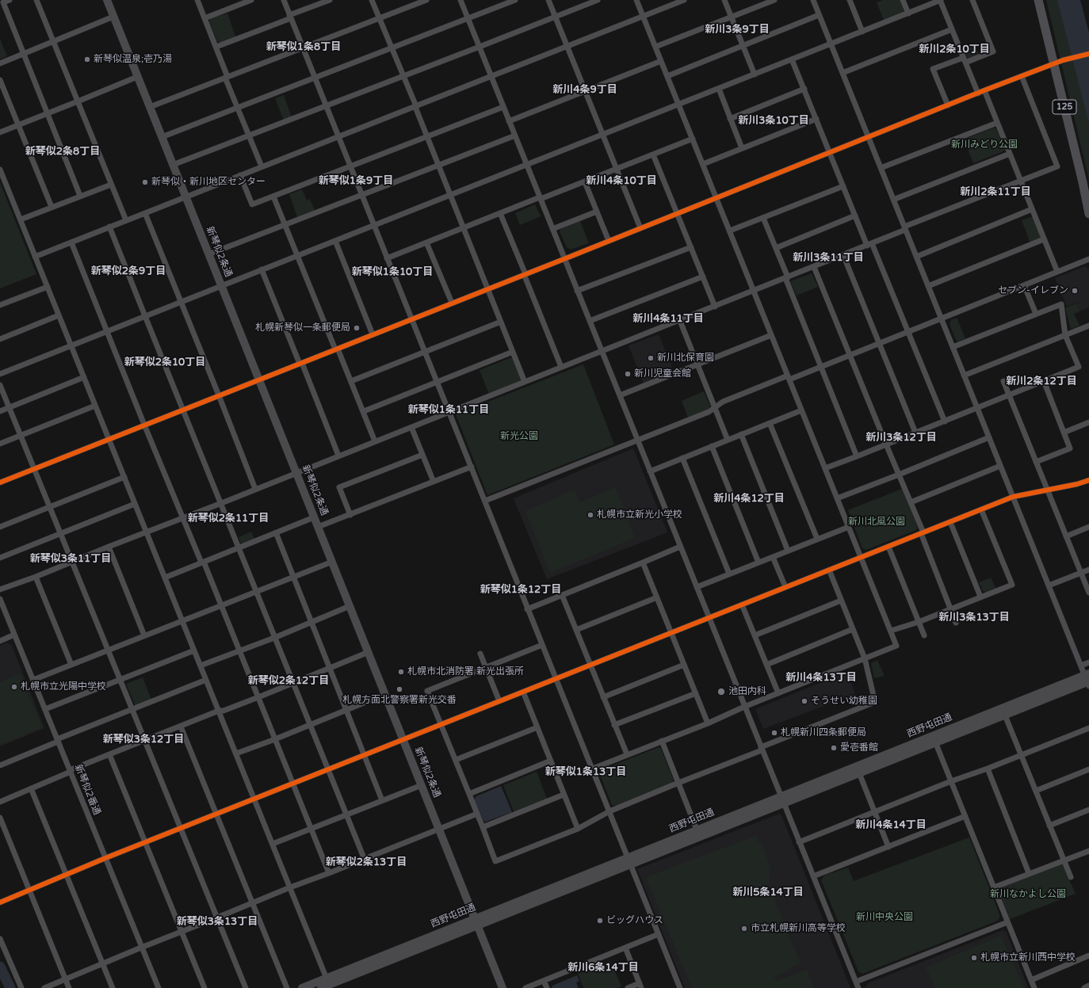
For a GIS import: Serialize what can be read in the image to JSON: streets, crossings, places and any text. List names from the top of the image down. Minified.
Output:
{"streets":{"main road":["125"],"street":["新琴似2条通","西野屯田通","新琴似2番通"]},"crossings":[["新琴似2条通","西野屯田通"]],"districts":["新川3条9丁目","新琴似1条8丁目","新川2条10丁目","新川4条9丁目","新川3条10丁目","新琴似2条8丁目","新琴似1条9丁目","新川4条10丁目","新川2条11丁目","新川3条11丁目","新琴似2条9丁目","新琴似1条10丁目","新川4条11丁目","新琴似2条10丁目","新川2条12丁目","新琴似1条11丁目","新川3条12丁目","新川4条12丁目","新琴似2条11丁目","新琴似3条11丁目","新琴似1条12丁目","新川3条13丁目","新川4条13丁目","新琴似2条12丁目","新琴似3条12丁目","新琴似1条13丁目","新川4条14丁目","新琴似2条13丁目","新川5条14丁目","新琴似3条13丁目","新川6条14丁目"],"parks":["新川みどり公園","新光公園","新川北風公園","新川なかよし公園","新川中央公園"],"places":["新琴似温泉;壱乃湯","新琴似・新川地区センター","セブン-イレブン","札幌新琴似一条郵便局","新川北保育園","新川児童会館","札幌市立新光小学校","札幌市北消防署 新光出張所","札幌市立光陽中学校","札幌方面北警察署新光交番","池田内科","そうせい幼稚園","札幌新川四条郵便局","愛壱番館","ビッグハウス","市立札幌新川高等学校","札幌市立新川西中学校"]}
